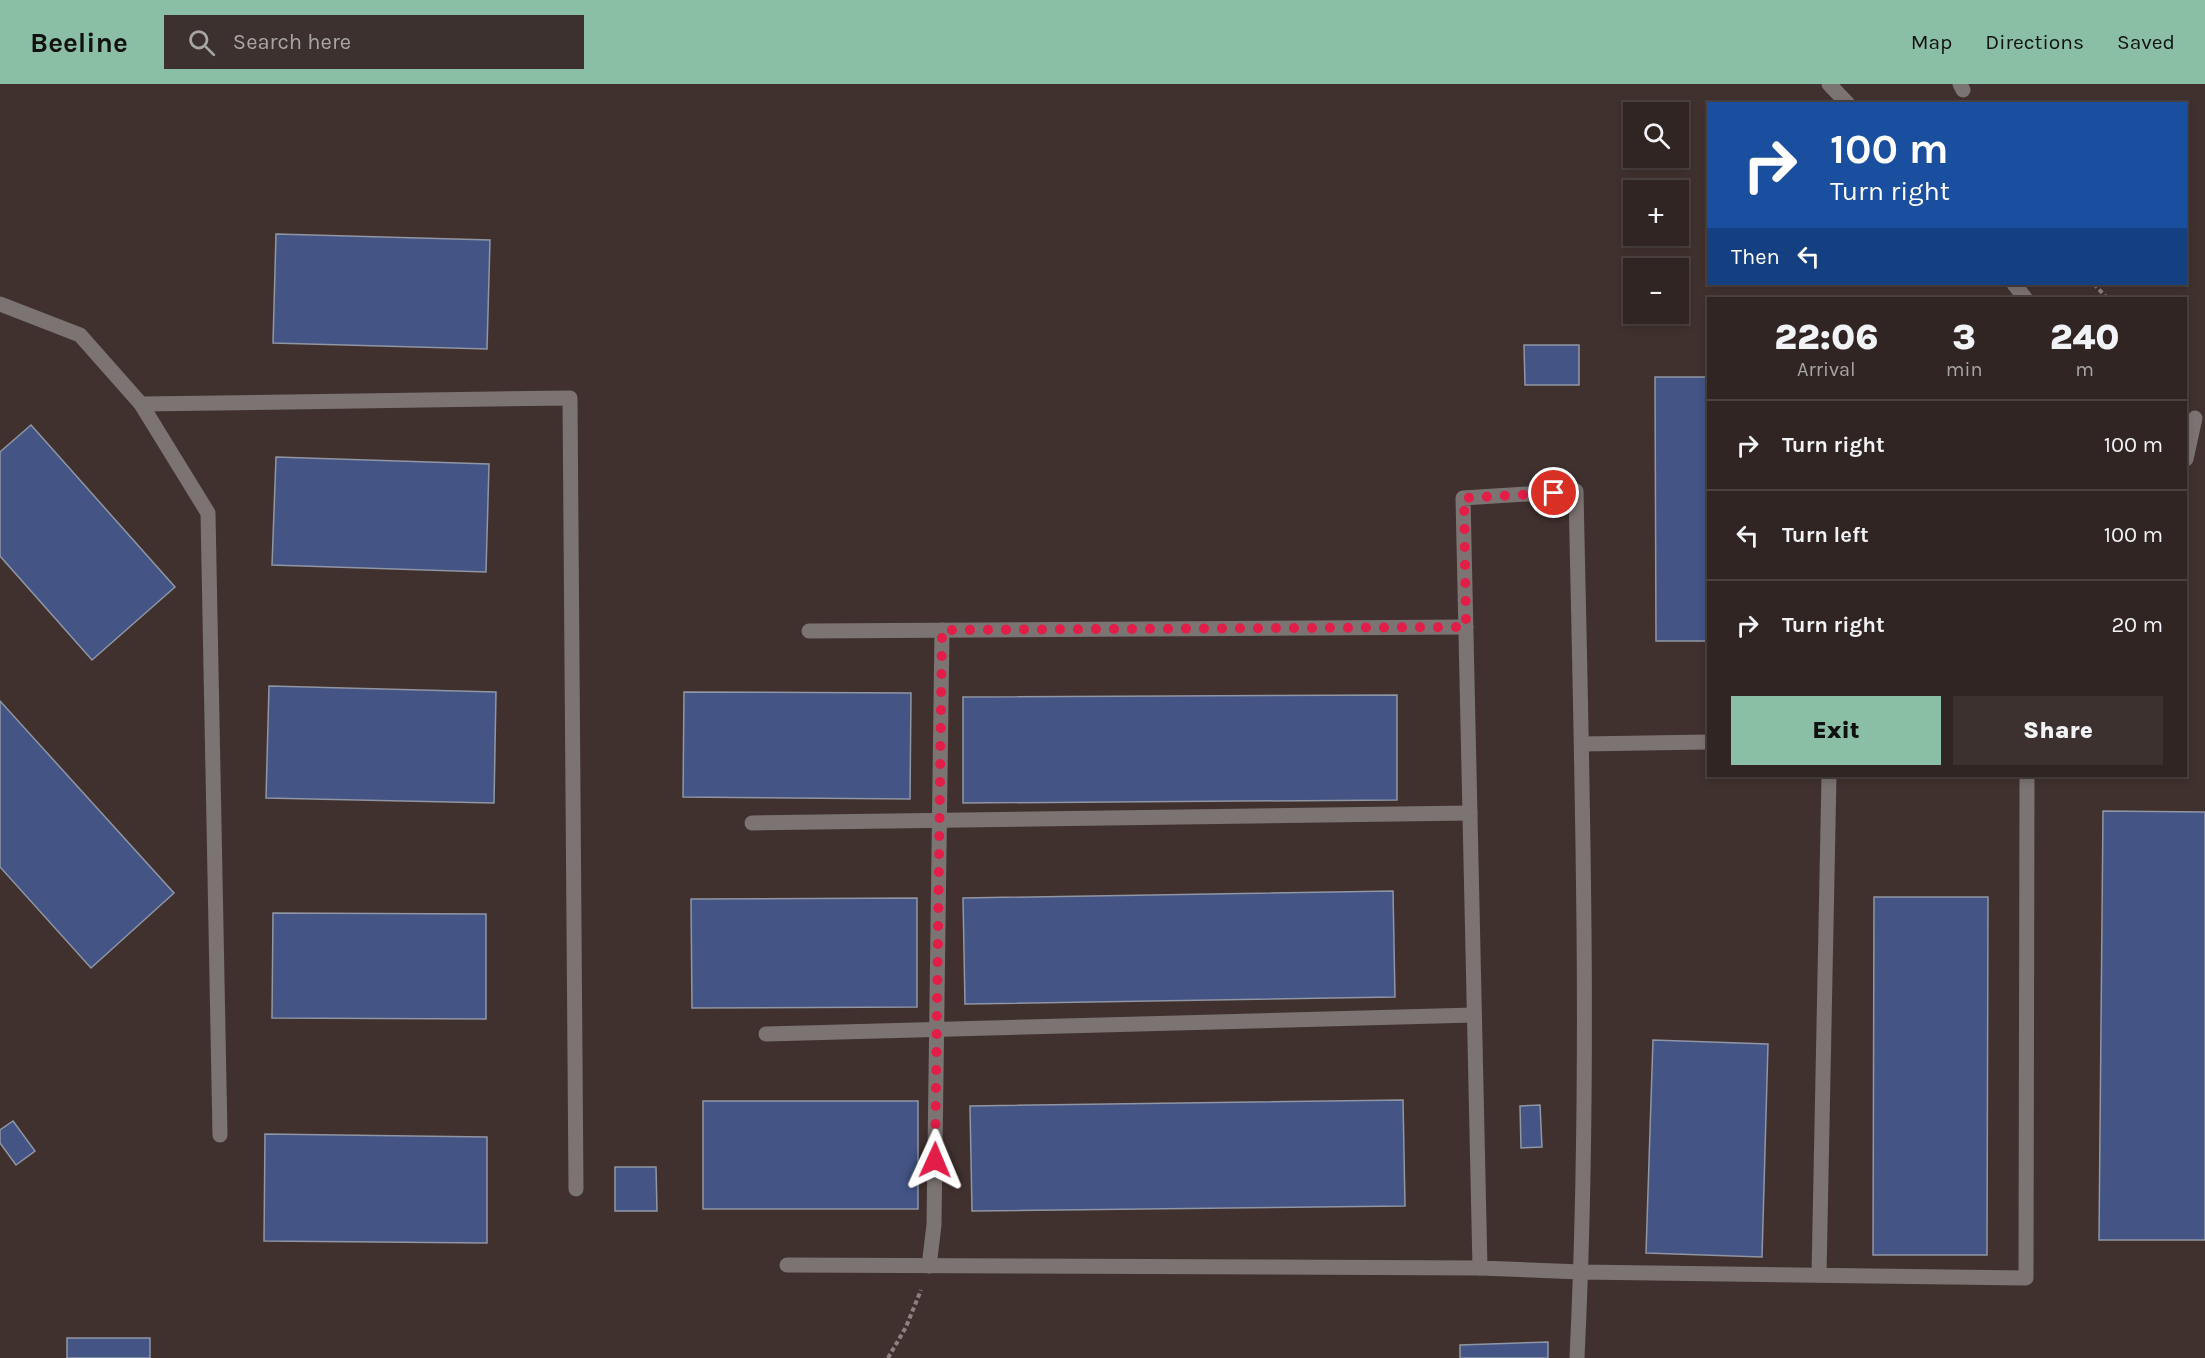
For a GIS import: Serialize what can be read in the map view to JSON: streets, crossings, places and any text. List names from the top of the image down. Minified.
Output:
{"page":{"header":"Beeline","search":"Search here","nav":["Map","Directions","Saved"],"map_buttons":["+","−"],"turn":["100 m","Turn right"],"then":"Then","eta":["22:06","Arrival","3","min","240","m"],"list":[{"name":"Turn right","value":"100 m"},{"name":"Turn left","value":"100 m"},{"name":"Turn right","value":"20 m"}],"buttons":["Exit","Share"]}}
